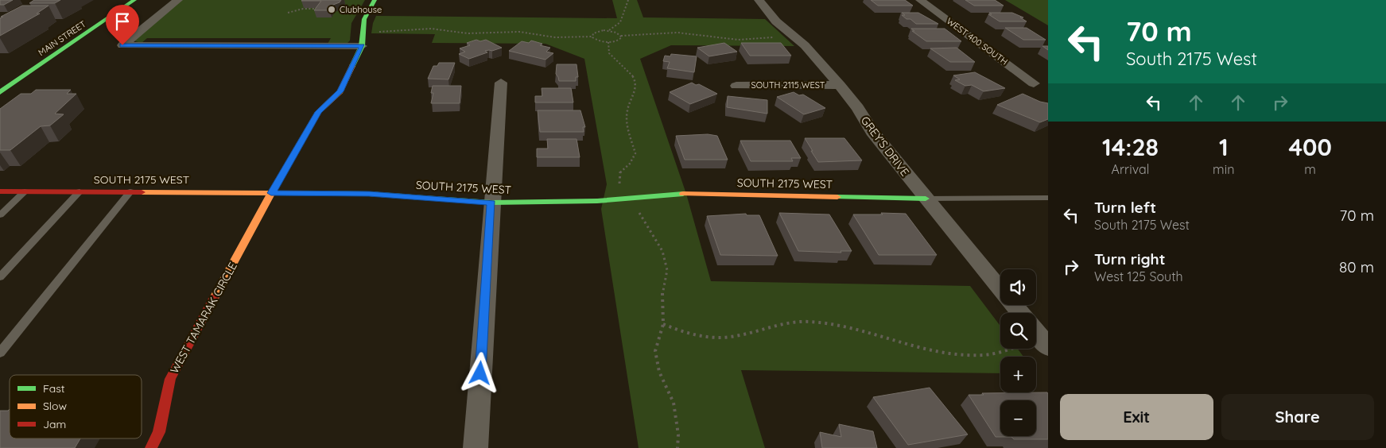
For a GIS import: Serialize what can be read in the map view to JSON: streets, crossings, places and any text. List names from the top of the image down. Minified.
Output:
{"streets":{"street":["MAIN STREET","WEST 400 SOUTH","SOUTH 2115 WEST","GREY'S DRIVE","SOUTH 2175 WEST","WEST TAMARAK CIRCLE"]},"crossings":[["SOUTH 2115 WEST","GREY'S DRIVE"],["GREY'S DRIVE","SOUTH 2175 WEST"],["SOUTH 2175 WEST","WEST TAMARAK CIRCLE"]],"places":["Clubhouse"],"legend":["Fast","Slow","Jam"],"page":{"turn":["70 m","South 2175 West"],"eta":["14:28","Arrival","1","min","400","m"],"list":[{"name":"Turn left","note":"South 2175 West","value":"70 m"},{"name":"Turn right","note":"West 125 South","value":"80 m"}],"map_buttons":["+","−"],"buttons":["Exit","Share"]}}
